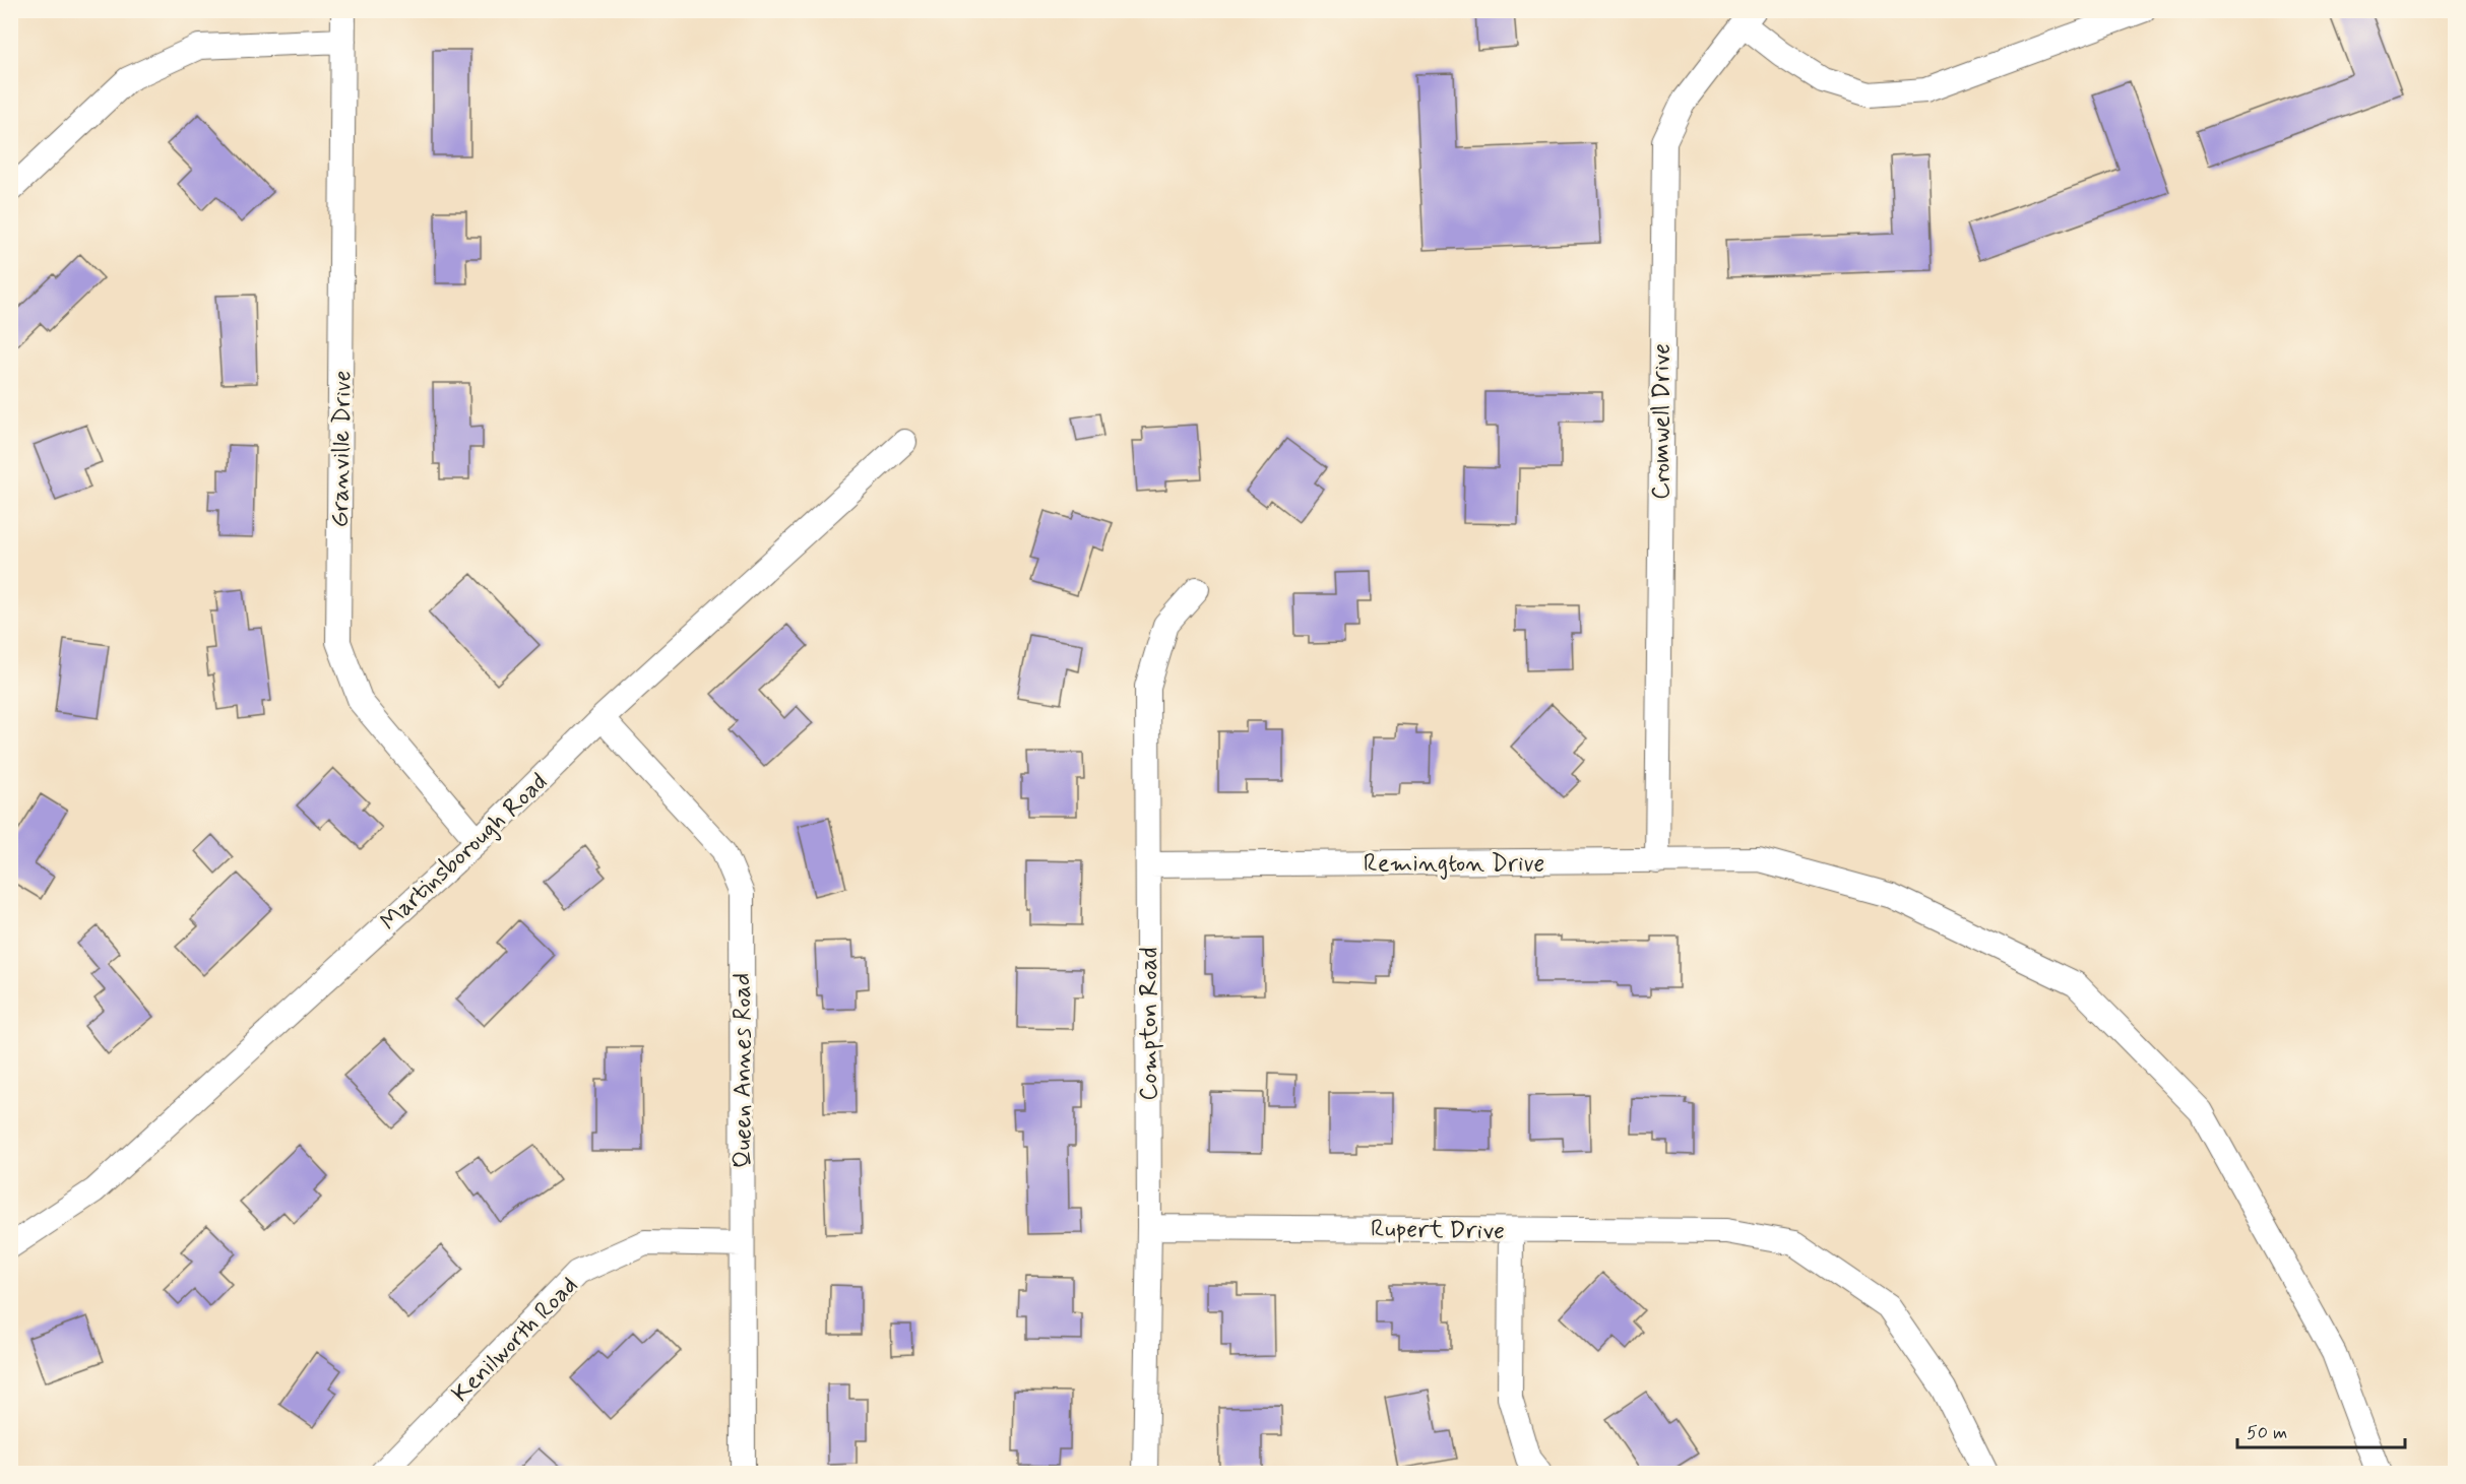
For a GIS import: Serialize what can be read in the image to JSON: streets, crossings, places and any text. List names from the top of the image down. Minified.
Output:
{"streets":{"street":["Cromwell Drive","Granville Drive","Martinsborough Road","Remington Drive","Compton Road","Queen Annes Road","Rupert Drive","Kenilworth Road"]},"crossings":[["Cromwell Drive","Remington Drive"],["Granville Drive","Martinsborough Road"],["Martinsborough Road","Queen Annes Road"],["Remington Drive","Compton Road"],["Compton Road","Rupert Drive"],["Queen Annes Road","Kenilworth Road"]],"scale_bar":"50 m"}
